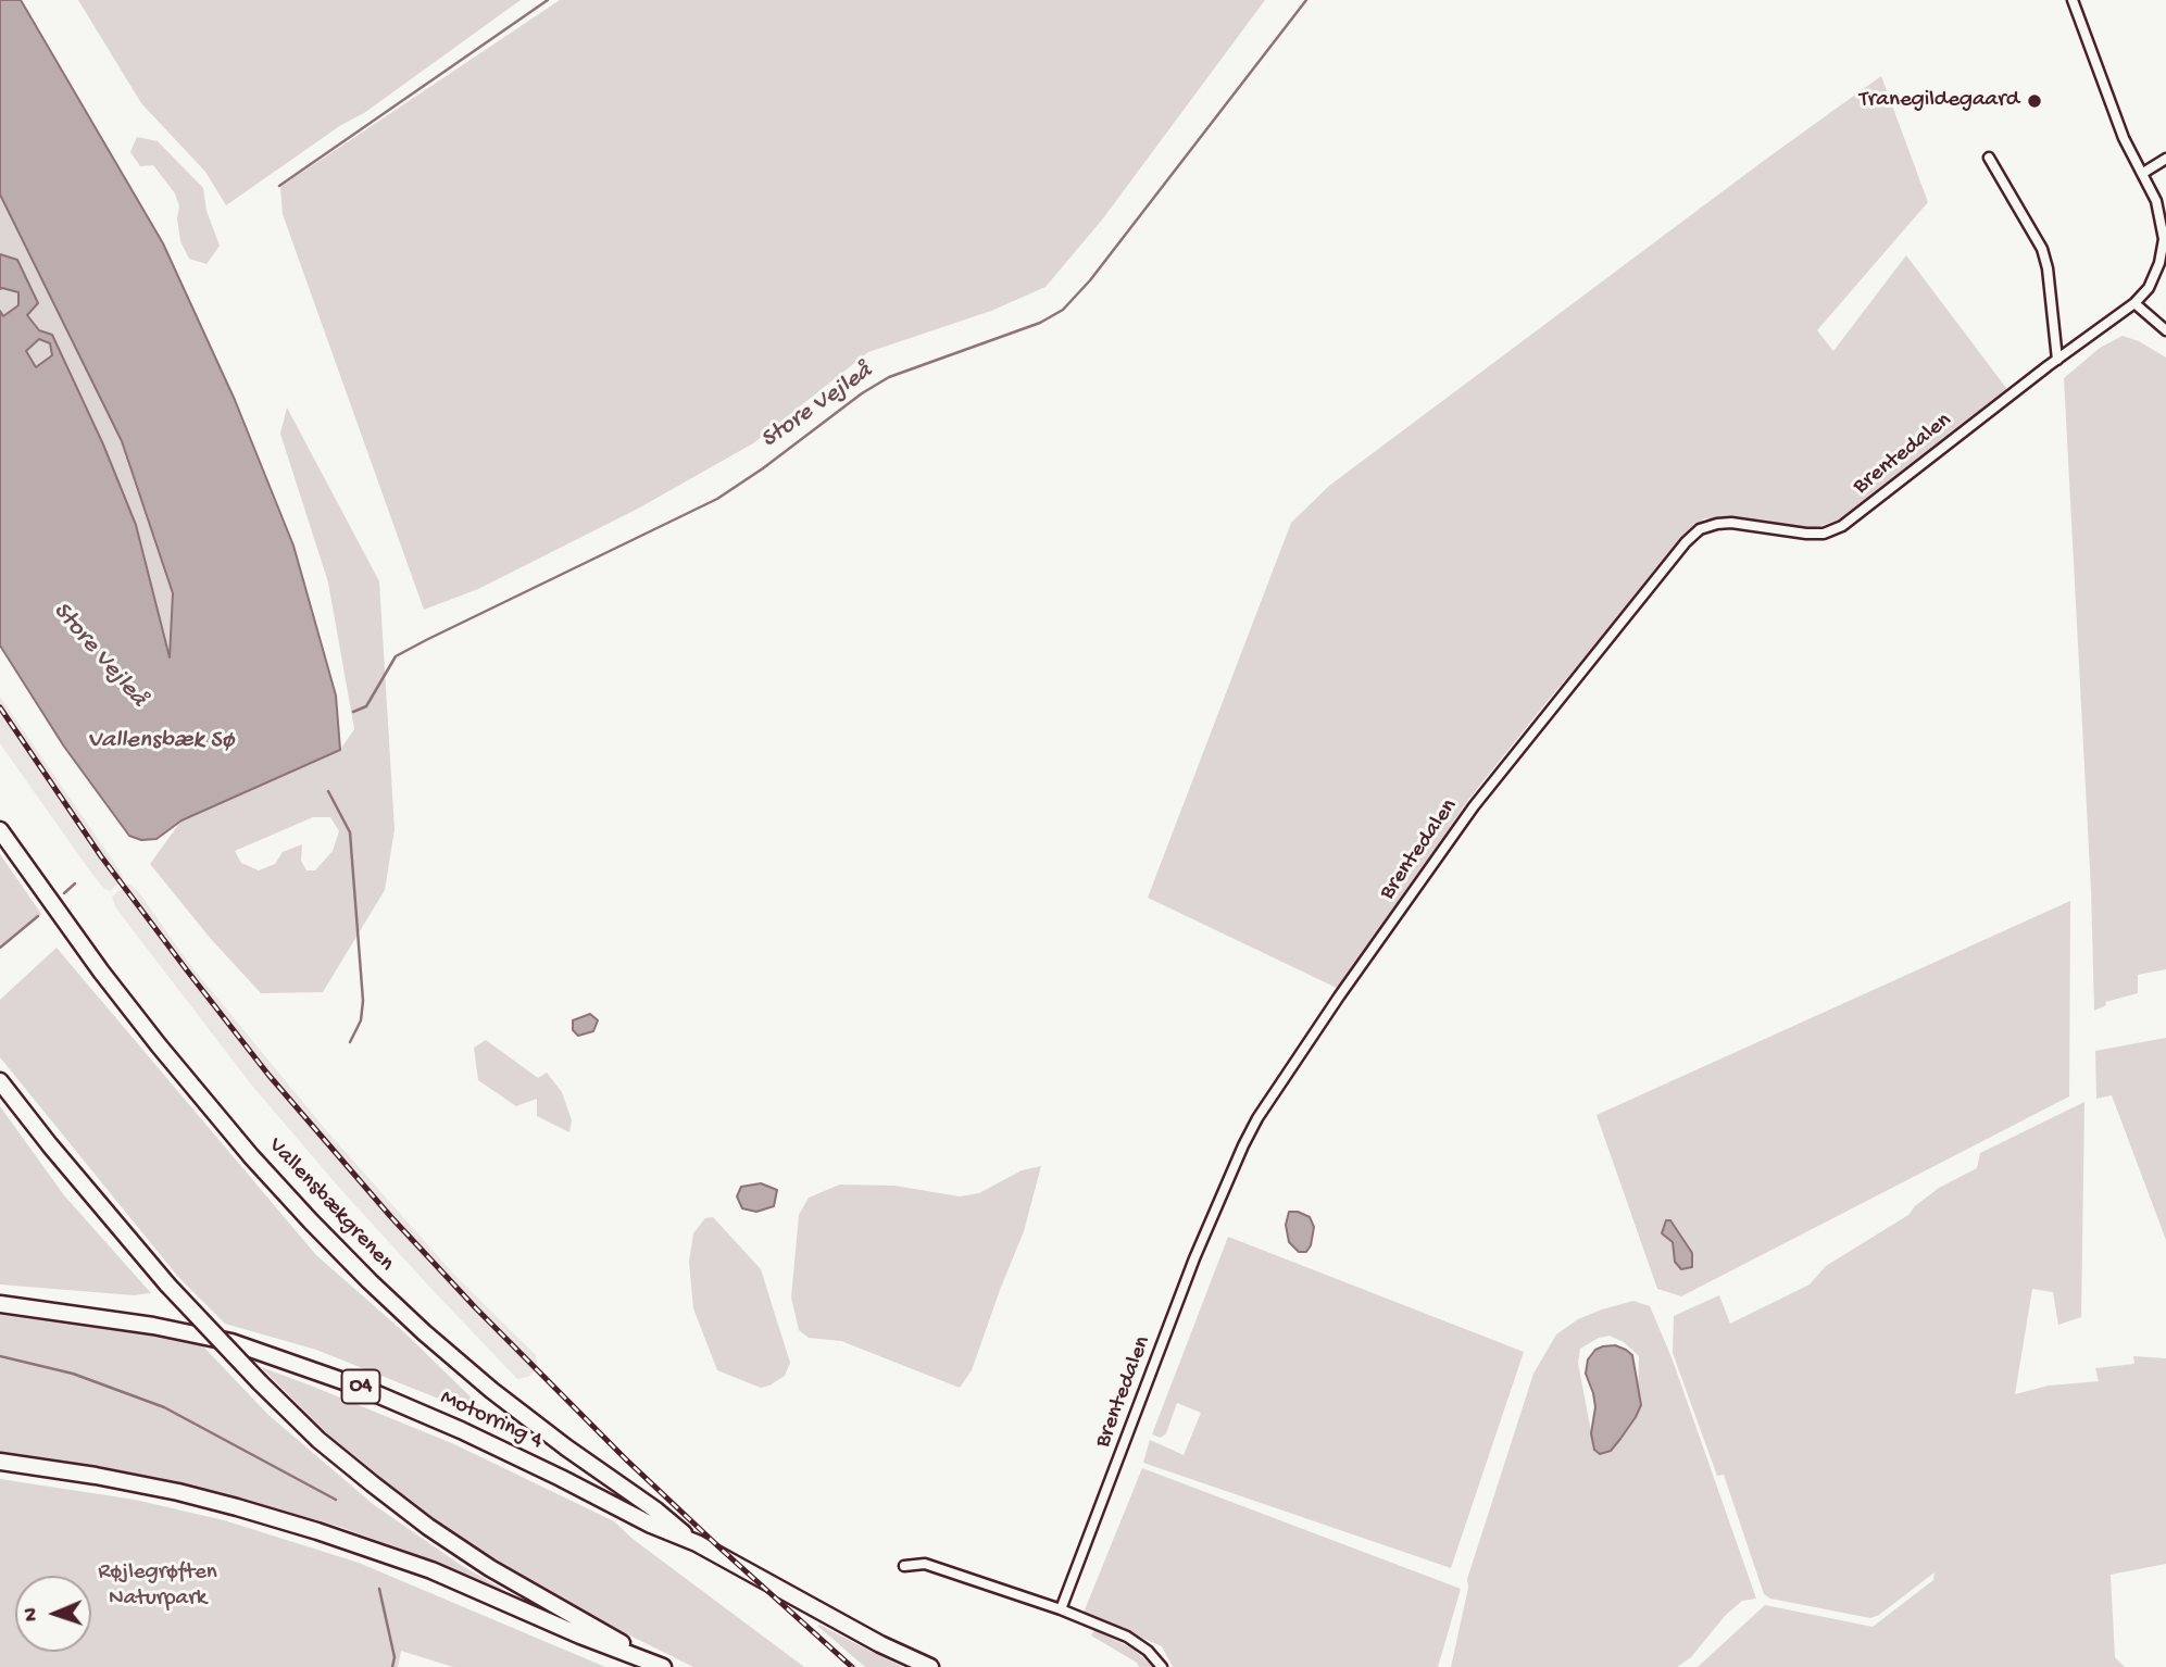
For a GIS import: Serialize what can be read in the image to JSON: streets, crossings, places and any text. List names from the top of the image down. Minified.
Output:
{"streets":{"highway":["Vallensbækgrenen","O4","Motorring 4"],"street":["Brentedalen"]},"crossings":[["Vallensbækgrenen","Motorring 4"]],"water":["Store Vejleå","Vallensbæk Sø"],"parks":["Røjlegrøften Naturpark"],"places":["Tranegildegaard"],"north":"left"}
